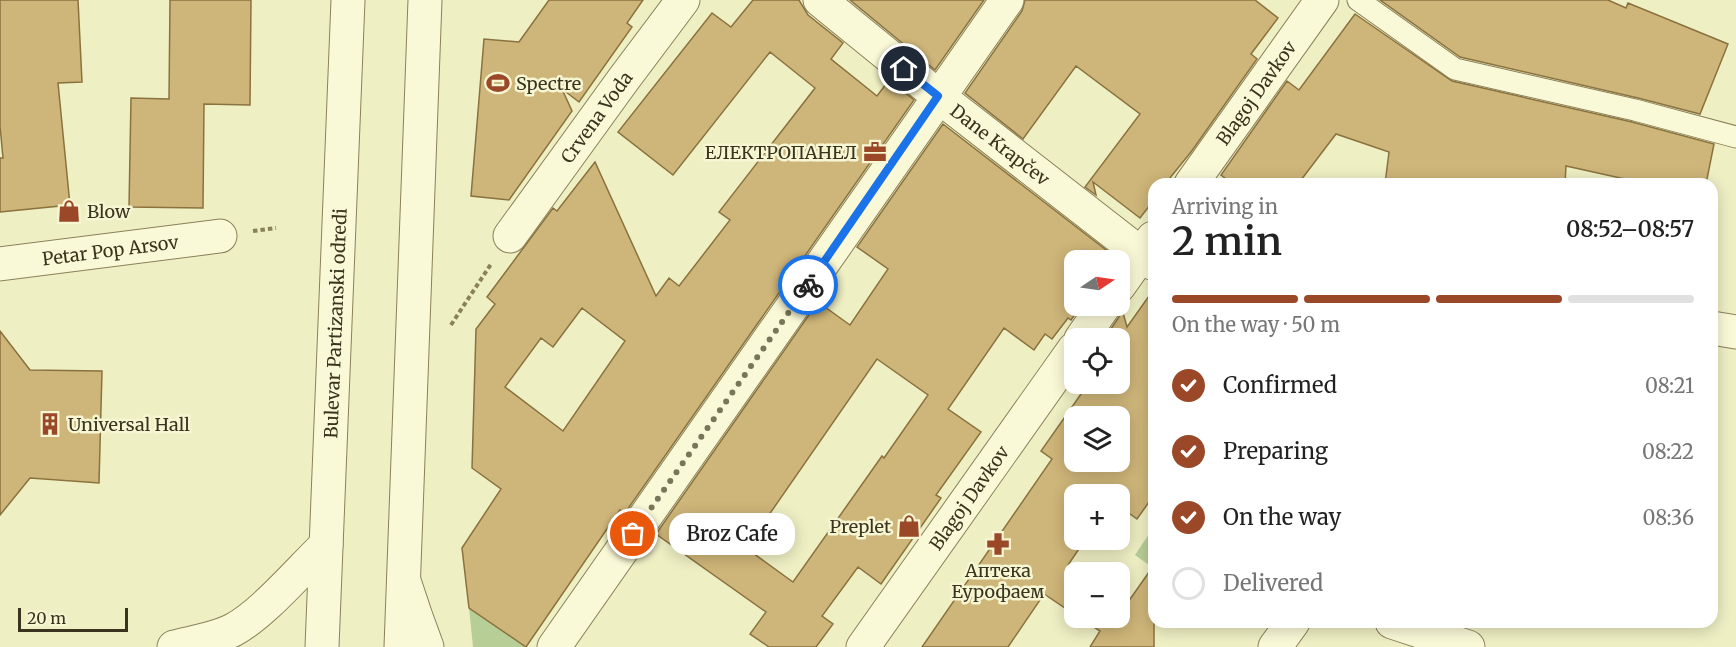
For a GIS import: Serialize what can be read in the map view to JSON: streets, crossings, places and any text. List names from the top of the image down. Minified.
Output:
{"streets":{"street":["Blagoj Davkov","Crvena Voda","Dane Krapčev","Petar Pop Arsov","Bulevar Partizanski odredi"]},"places":{"sports":["Spectre"],"office":["ЕЛЕКТРОПАНЕЛ"],"shop":["Blow","Preplet"],"building":["Universal Hall"],"other":["Broz Cafe"],"pharmacy":["Аптека Еурофаем"]},"scale_bar":"20 m","north":"right","page":{"heading":["2 min","Arriving in","08:52–08:57"],"map_buttons":["+","−"],"bar":"On the way · 50 m","list":[["Confirmed","08:21"],["Preparing","08:22"],["On the way","08:36"],"Delivered"],"bubble":"Broz Cafe","scale":"20 m"}}
